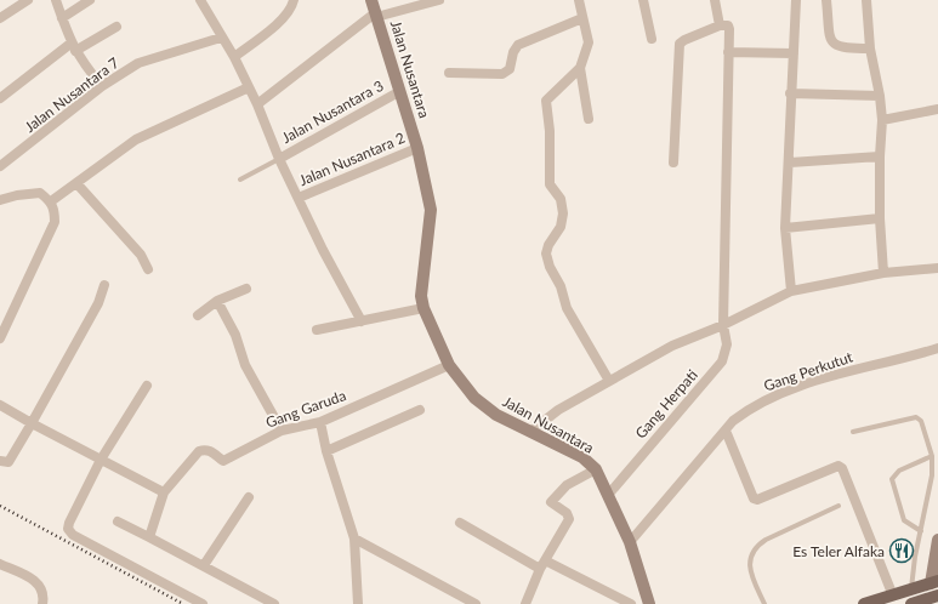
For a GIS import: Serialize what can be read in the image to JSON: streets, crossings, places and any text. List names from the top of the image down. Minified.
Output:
{"streets":{"street":["Jalan Nusantara","Jalan Nusantara 7","Jalan Nusantara 3","Jalan Nusantara 2","Gang Perkutut","Gang Herpati","Gang Garuda"]},"crossings":[["Jalan Nusantara","Jalan Nusantara 3"],["Jalan Nusantara","Jalan Nusantara 2"],["Jalan Nusantara","Gang Perkutut"],["Jalan Nusantara","Gang Herpati"],["Jalan Nusantara","Gang Garuda"]],"places":{"restaurant":["Es Teler Alfaka"]}}
